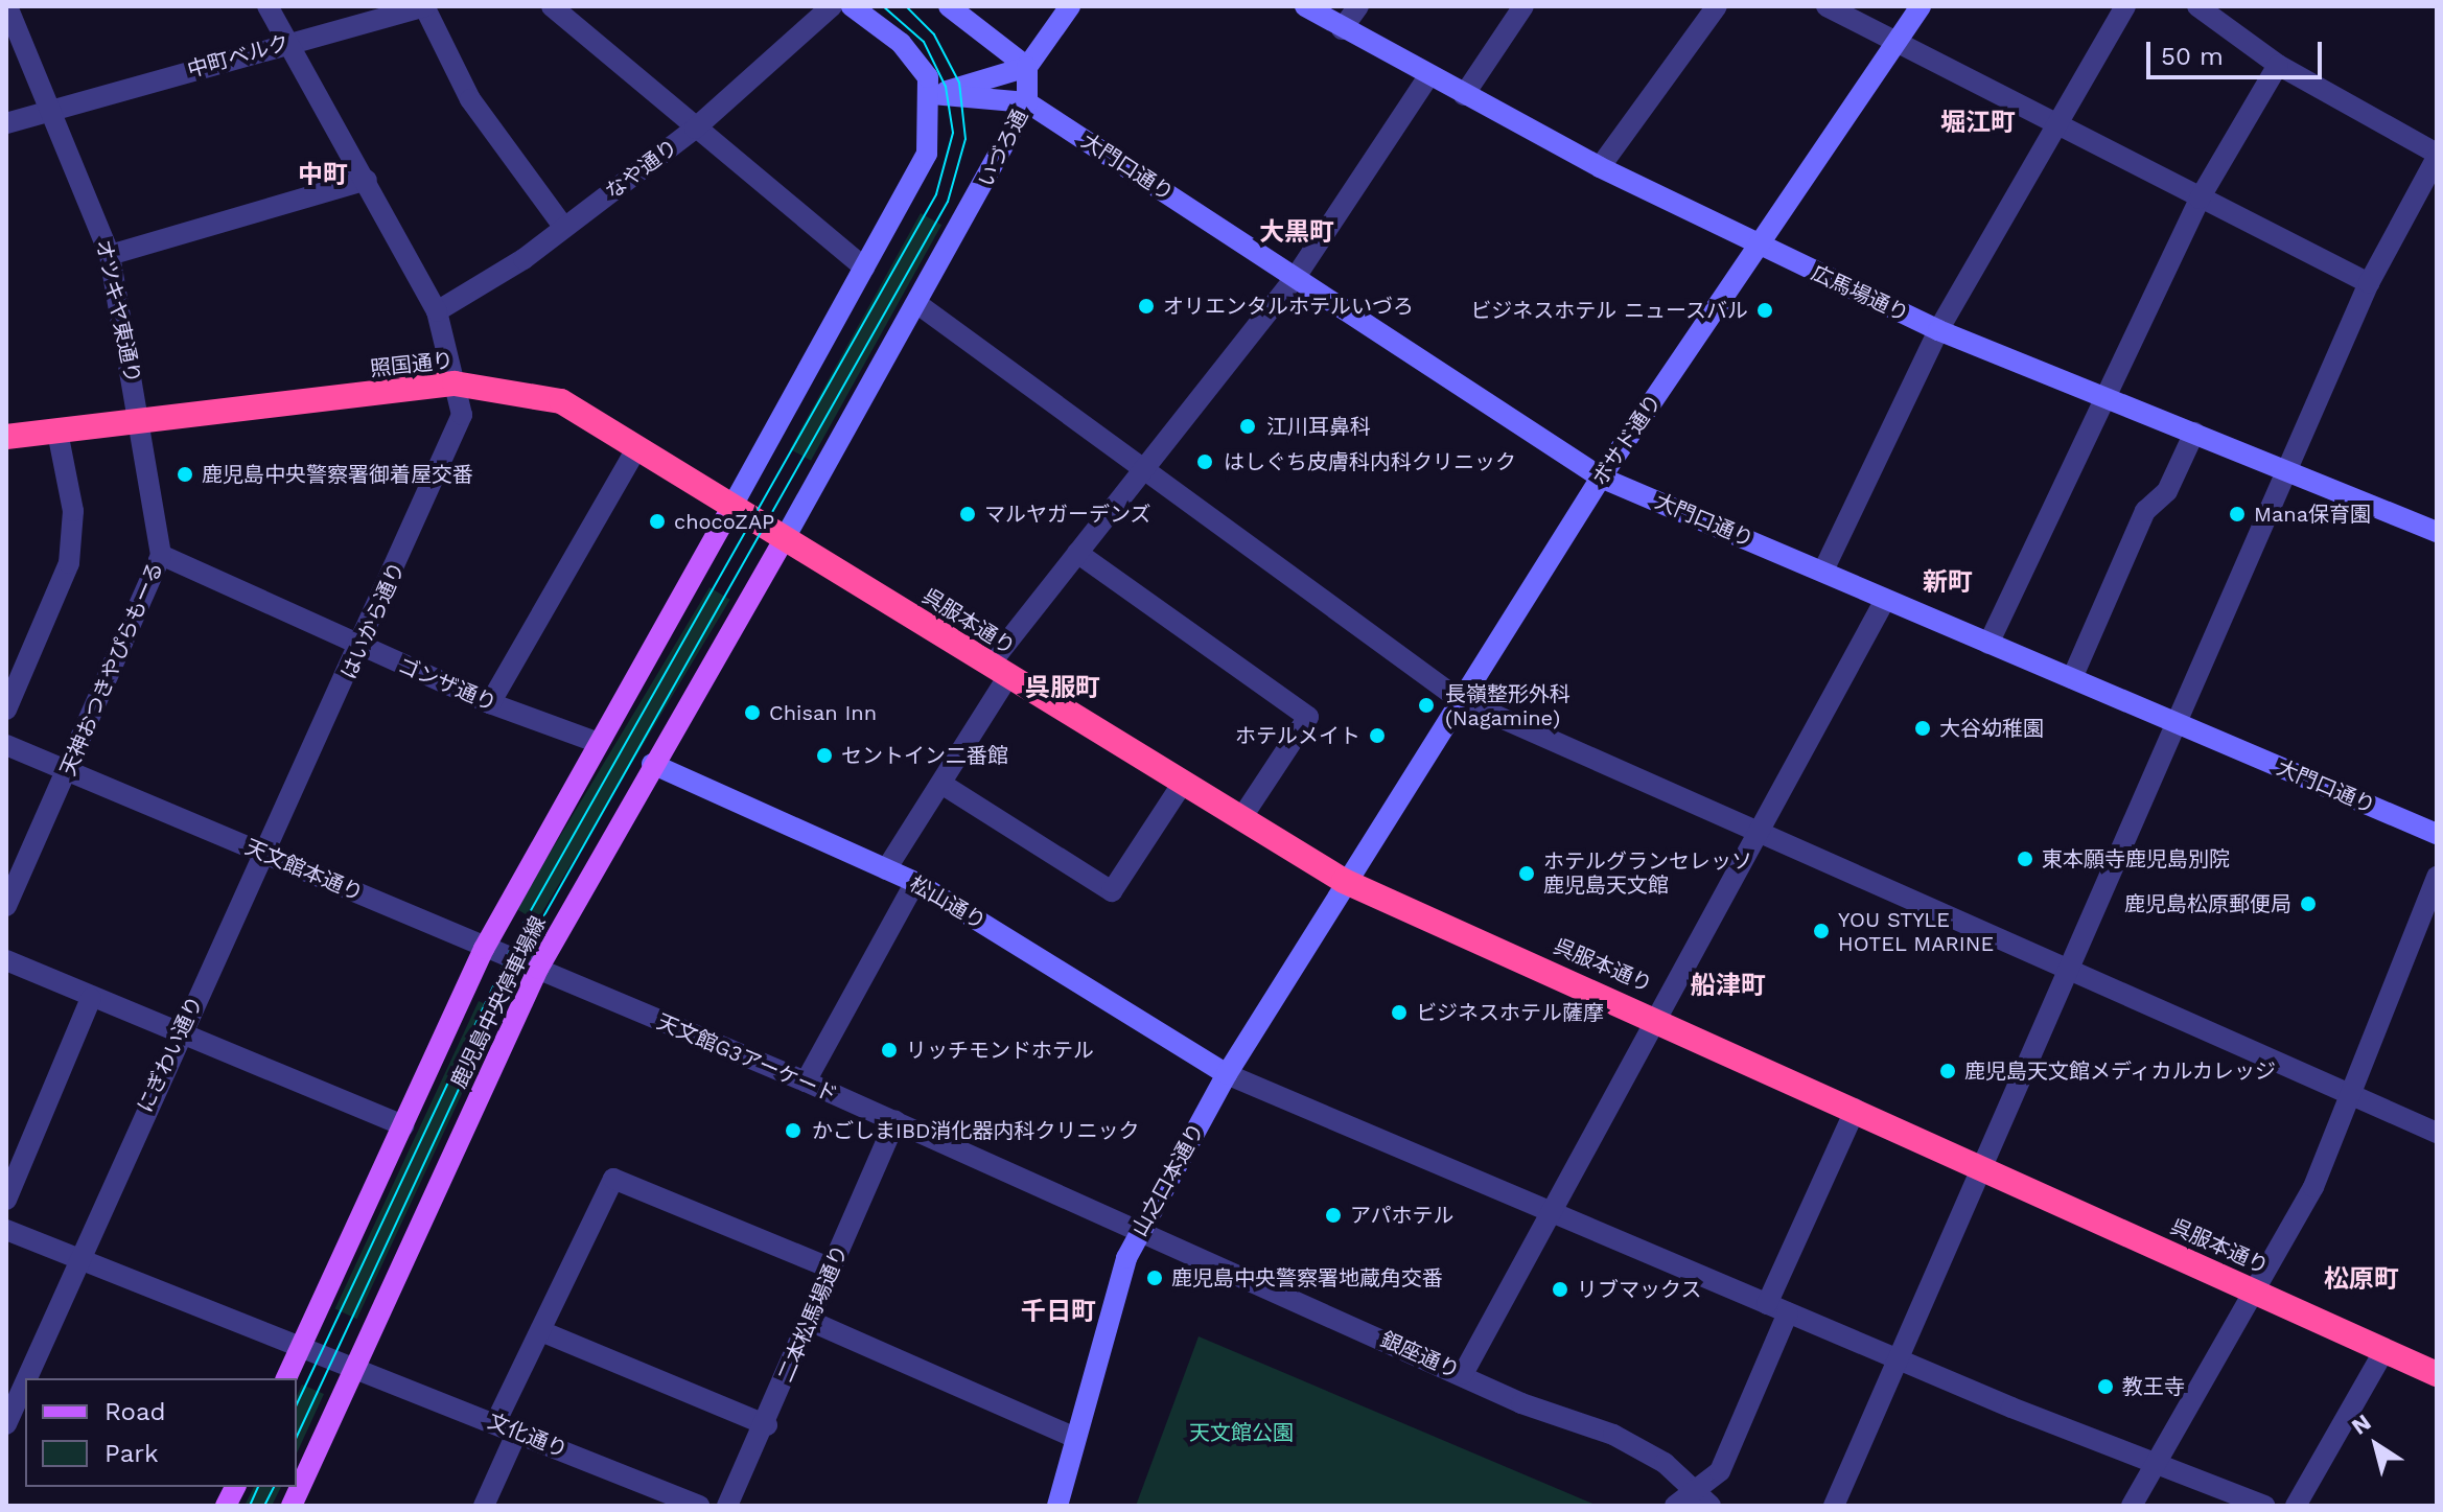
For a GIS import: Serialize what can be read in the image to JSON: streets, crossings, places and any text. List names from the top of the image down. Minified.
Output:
{"streets":{"highway":["照国通り","呉服本通り"],"main road":["鹿児島中央停車場線"],"street":["中町ベルク","いづろ通","大門口通り","なや通り","広馬場通り","オツキヤ東通り","ボサド通り","はいから通り","天神おつきやぴらもーる","ゴンザ通り","天文館本通り","松山通り","にぎわい通り","天文館G3アーケード","山之口本通り","二本松馬場通り","銀座通り","文化通り"]},"crossings":[["中町ベルク","オツキヤ東通り"],["中町ベルク","はいから通り"],["いづろ通","大門口通り"],["いづろ通","照国通り"],["いづろ通","呉服本通り"],["いづろ通","鹿児島中央停車場線"],["大門口通り","ボサド通り"],["なや通り","はいから通り"],["広馬場通り","ボサド通り"],["オツキヤ東通り","照国通り"],["オツキヤ東通り","天神おつきやぴらもーる"],["照国通り","はいから通り"],["照国通り","呉服本通り"],["照国通り","天神おつきやぴらもーる"],["照国通り","鹿児島中央停車場線"],["ボサド通り","呉服本通り"],["ボサド通り","山之口本通り"],["はいから通り","ゴンザ通り"],["はいから通り","天文館本通り"],["はいから通り","にぎわい通り"],["呉服本通り","鹿児島中央停車場線"],["呉服本通り","山之口本通り"],["天神おつきやぴらもーる","ゴンザ通り"],["天神おつきやぴらもーる","天文館本通り"],["ゴンザ通り","鹿児島中央停車場線"],["天文館本通り","鹿児島中央停車場線"],["天文館本通り","にぎわい通り"],["天文館本通り","天文館G3アーケード"],["松山通り","鹿児島中央停車場線"],["松山通り","山之口本通り"],["鹿児島中央停車場線","天文館G3アーケード"],["鹿児島中央停車場線","文化通り"],["にぎわい通り","文化通り"],["天文館G3アーケード","山之口本通り"],["天文館G3アーケード","二本松馬場通り"],["天文館G3アーケード","銀座通り"],["山之口本通り","銀座通り"]],"districts":["堀江町","中町","大黒町","新町","呉服町","船津町","松原町","千日町"],"parks":["天文館公園"],"places":["オリエンタルホテルいづろ","ビジネスホテル ニュースバル","江川耳鼻科","はしぐち皮膚科内科クリニック","鹿児島中央警察署御着屋交番","マルヤガーデンズ","Mana保育園","chocoZAP","長嶺整形外科 (Nagamine)","Chisan Inn","大谷幼稚園","ホテルメイト","セントイン二番館","東本願寺鹿児島別院","ホテルグランセレッソ 鹿児島天文館","鹿児島松原郵便局","YOU STYLE HOTEL MARINE","ビジネスホテル薩摩","リッチモンドホテル","鹿児島天文館メディカルカレッジ","かごしまIBD消化器内科クリニック","アパホテル","鹿児島中央警察署地蔵角交番","リブマックス","教王寺"],"legend":["Road","Park"],"scale_bar":"50 m","north":"top left"}
